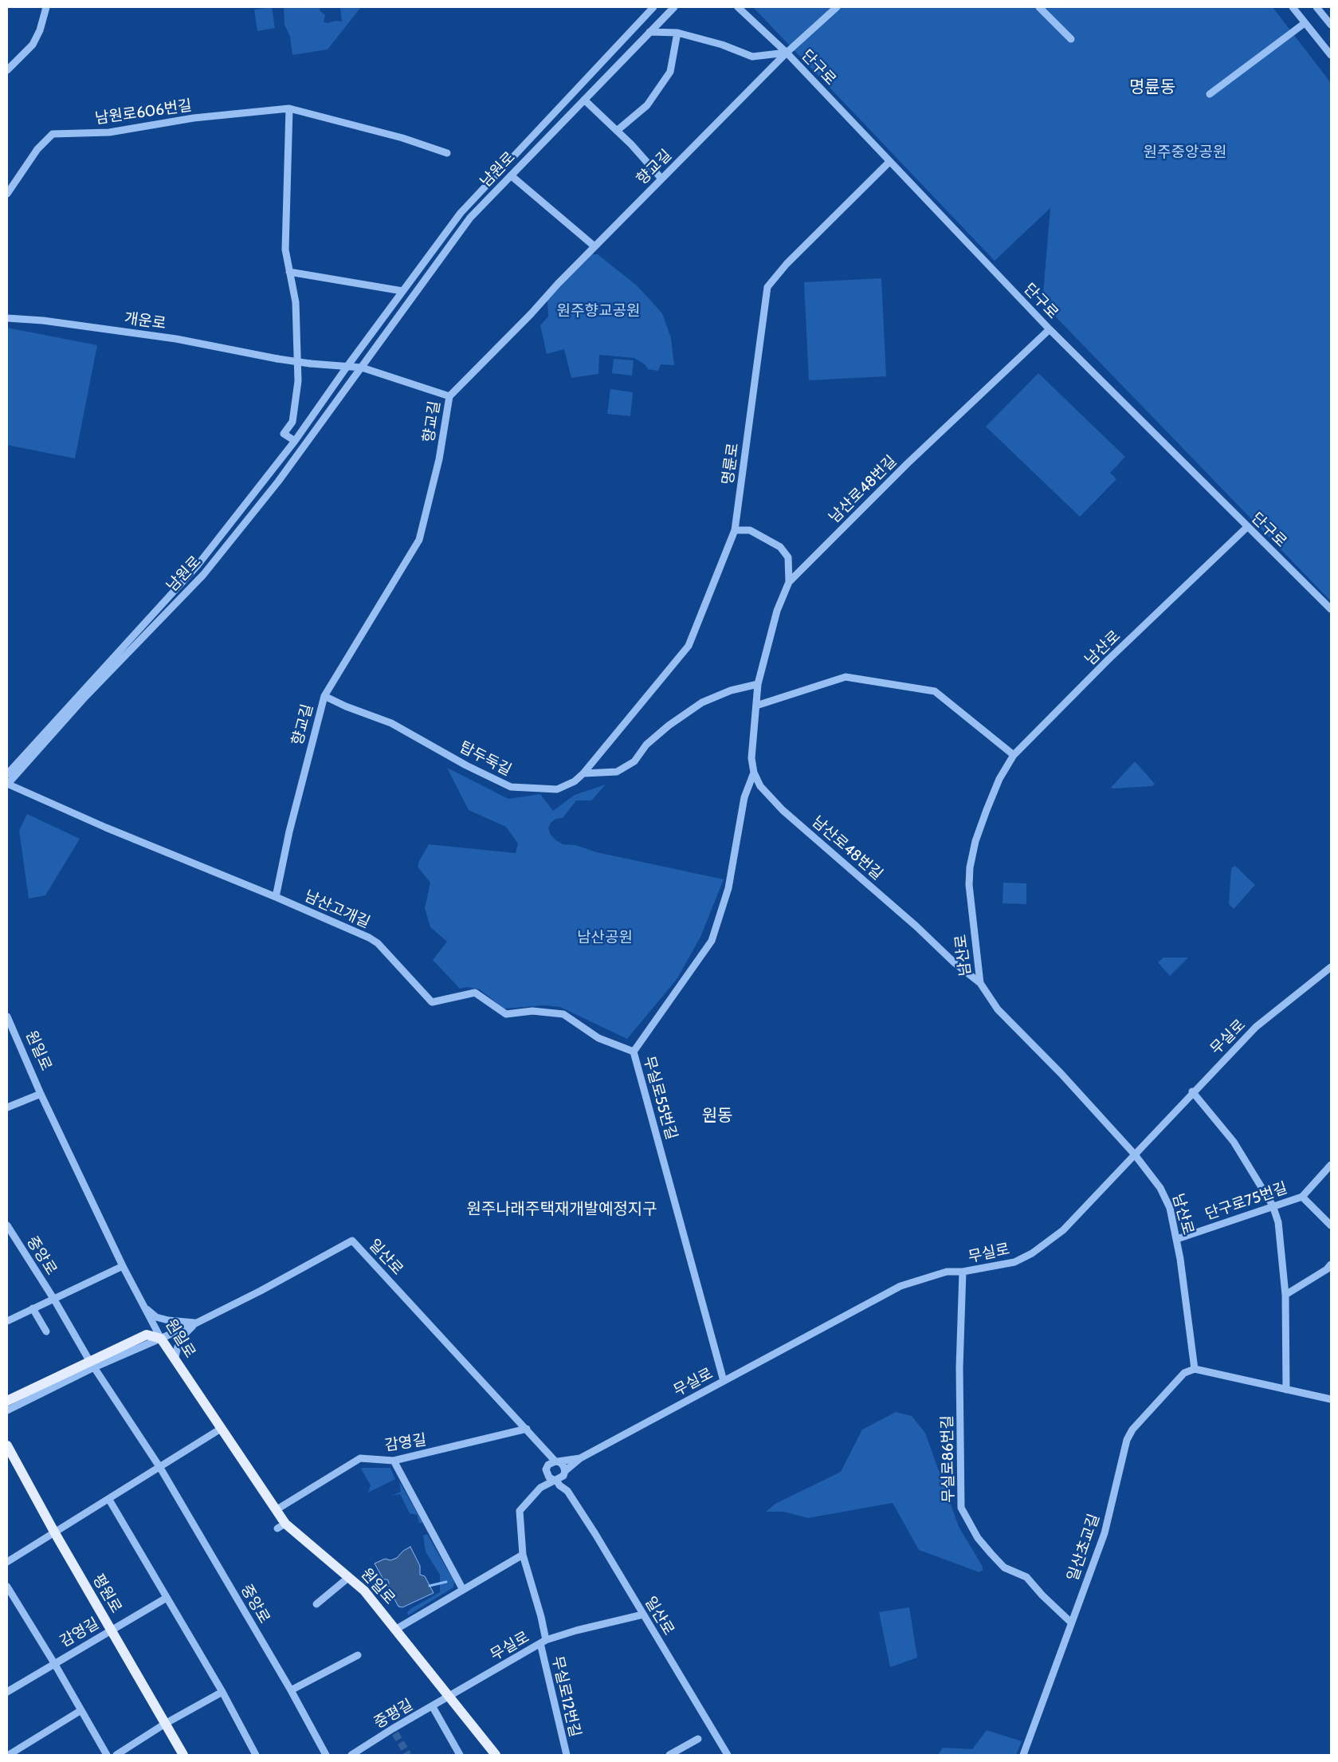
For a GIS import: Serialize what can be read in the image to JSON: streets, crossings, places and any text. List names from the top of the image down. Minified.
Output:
{"streets":{"main road":["원일로","평원로"],"street":["단구로","남원로606번길","향교길","남원로","개운로","명륜로","남산로48번길","남산로","탑두둑길","남산고개길","무실로","무실로55번길","단구로75번길","중앙로","일산로","감영길","무실로86번길","일산초교길","무실로12번길","중평길"]},"crossings":[["단구로","향교길"],["단구로","명륜로"],["단구로","남산로48번길"],["단구로","남산로"],["향교길","탑두둑길"],["향교길","남산고개길"],["남원로","개운로"],["남원로","남산고개길"],["명륜로","탑두둑길"],["남산로48번길","남산로"],["남산로48번길","무실로55번길"],["남산로","무실로"],["남산로","단구로75번길"],["남산로","일산초교길"],["남산고개길","무실로55번길"],["무실로","원일로"],["무실로","무실로55번길"],["무실로","무실로86번길"],["무실로","무실로12번길"],["무실로","중평길"],["원일로","일산로"],["원일로","감영길"],["원일로","중평길"],["일산로","감영길"],["감영길","평원로"],["무실로86번길","일산초교길"]],"districts":["명륜동","원동","원주나래주택재개발예정지구"],"parks":["원주중앙공원","원주향교공원","남산공원"]}
